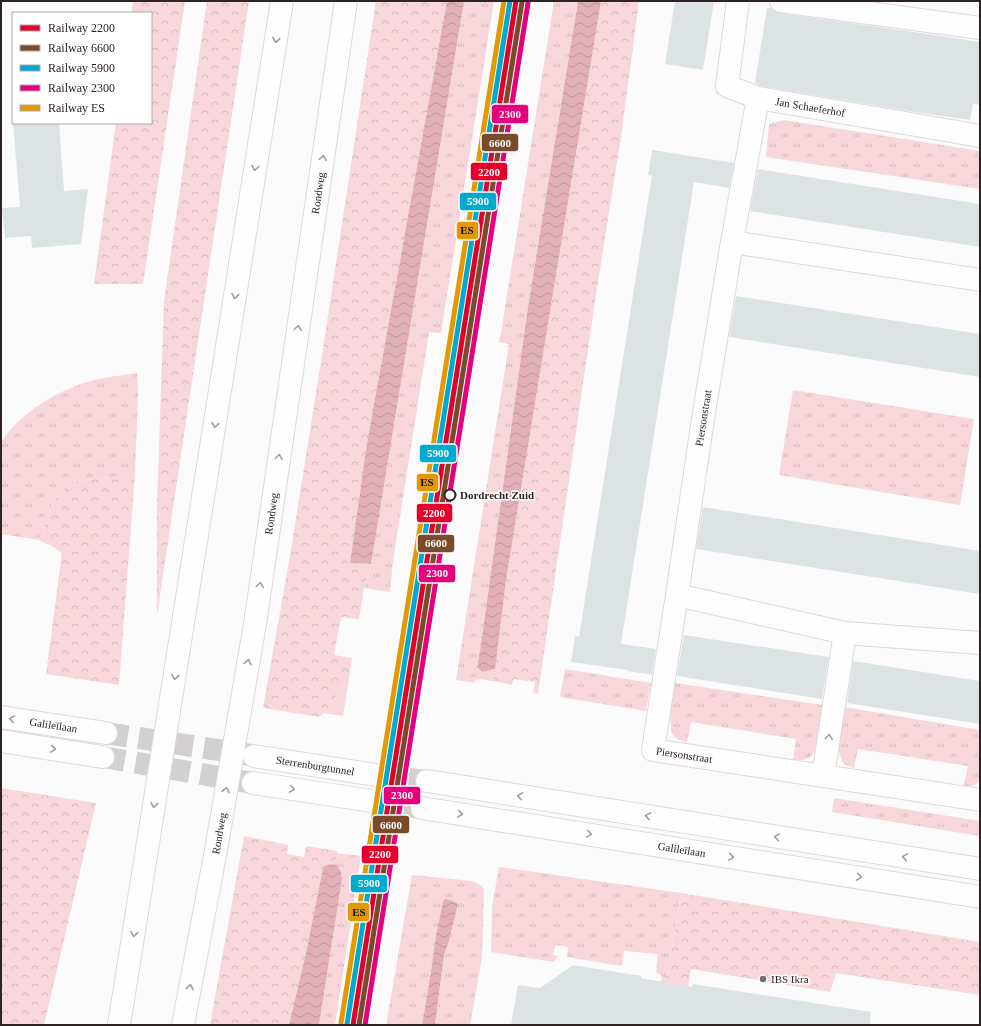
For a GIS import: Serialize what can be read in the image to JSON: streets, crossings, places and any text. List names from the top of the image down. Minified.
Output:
{"streets":{"main road":["Jan Schaeferhof","Rondweg","Piersonstraat","Galileïlaan","Sterrenburgtunnel"]},"crossings":[["Jan Schaeferhof","Piersonstraat"]],"places":["Dordrecht Zuid","IBS Ikra"],"lines":["rail line 2200","rail line 5900","rail line ES","rail line 6600","rail line 2300"],"legend":["Railway 2200","Railway 6600","Railway 5900","Railway 2300","Railway ES"]}
